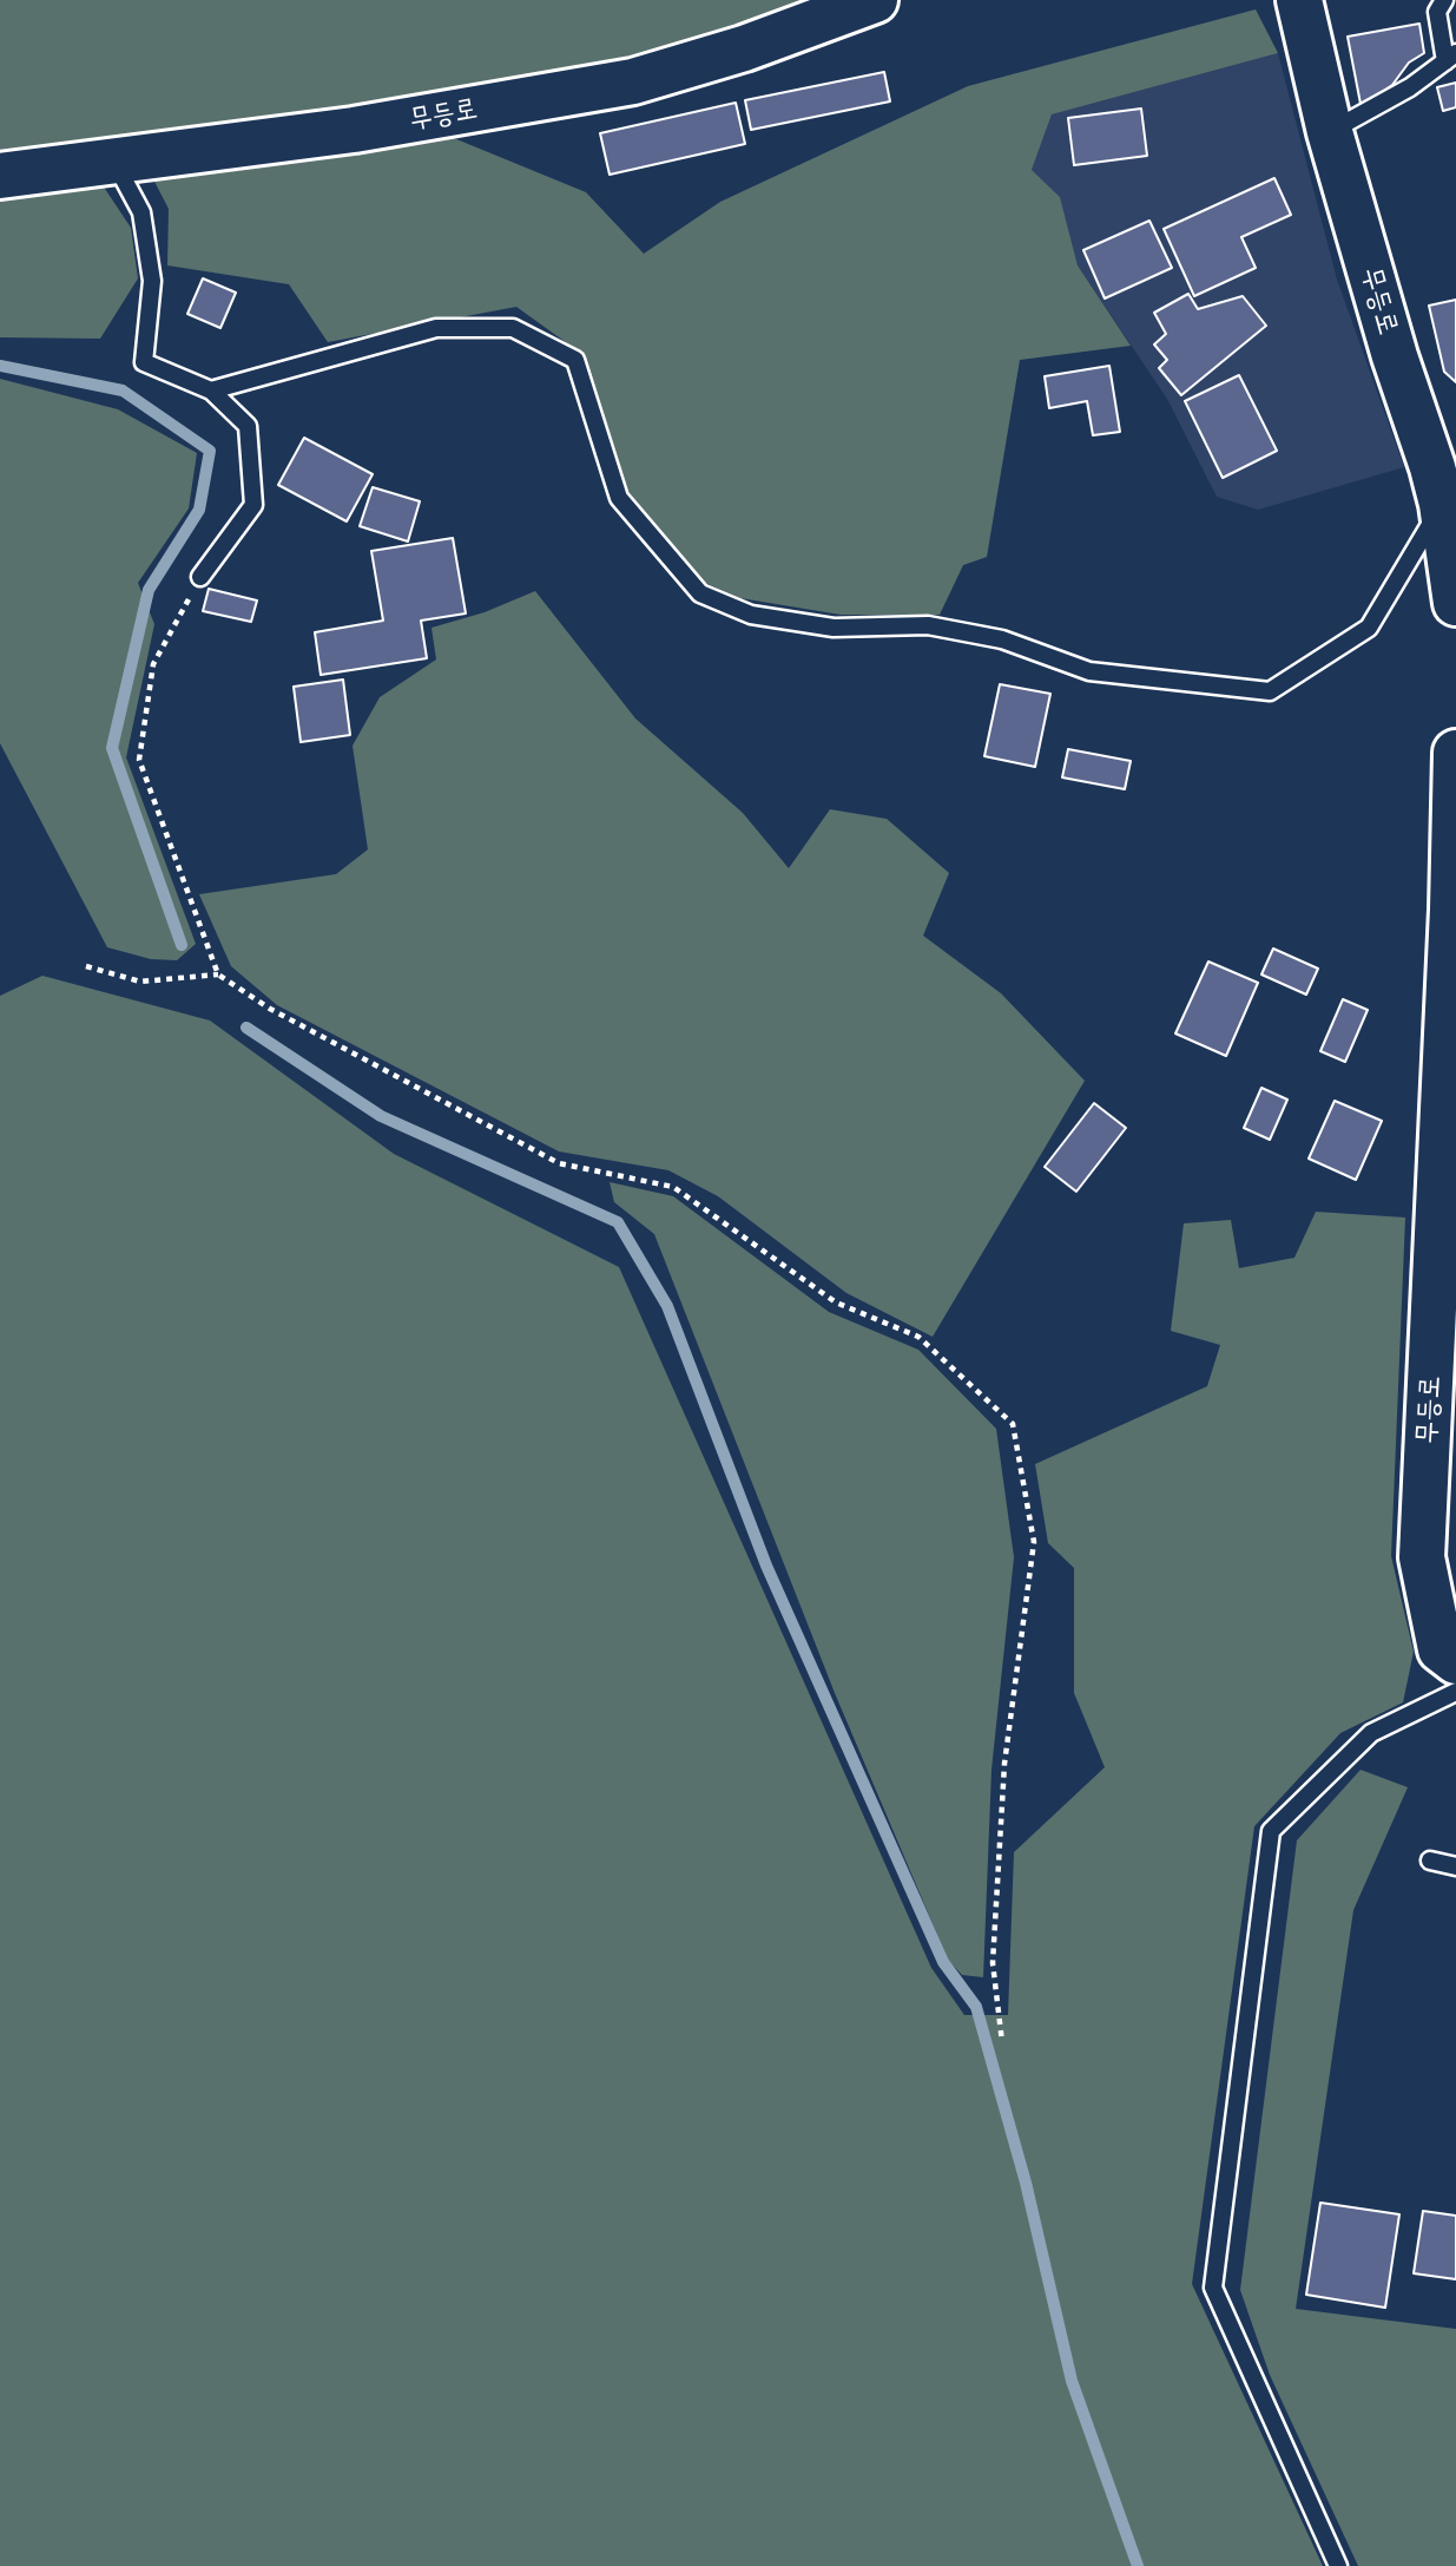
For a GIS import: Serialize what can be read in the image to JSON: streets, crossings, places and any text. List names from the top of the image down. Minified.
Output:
{"streets":{"main road":["무등로"]}}
